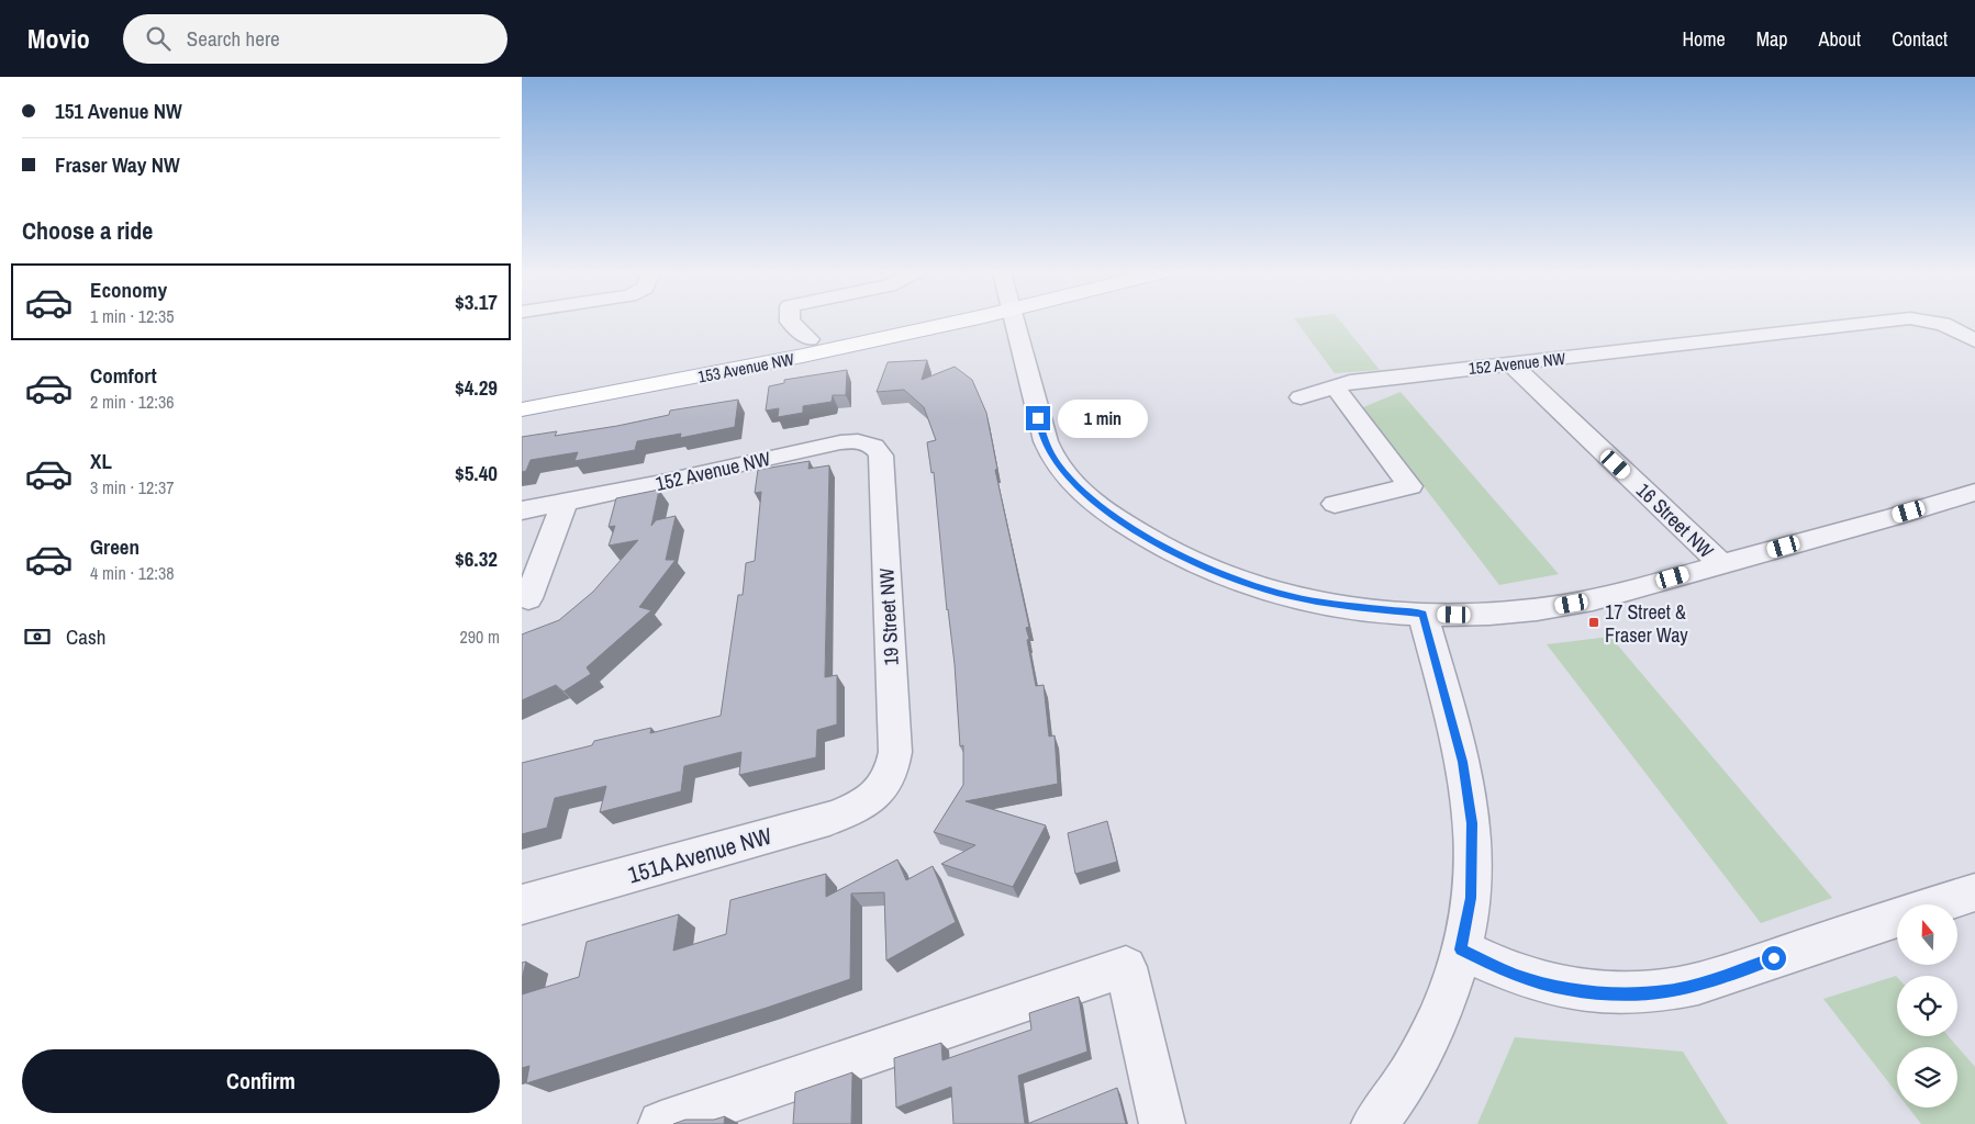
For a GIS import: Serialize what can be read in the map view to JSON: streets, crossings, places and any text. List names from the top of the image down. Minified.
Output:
{"streets":{"main road":["153 Avenue NW"],"street":["152 Avenue NW","16 Street NW","19 Street NW","151A Avenue NW"]},"crossings":[["152 Avenue NW","16 Street NW"],["152 Avenue NW","19 Street NW"],["19 Street NW","151A Avenue NW"]],"places":{"transit":["17 Street & Fraser Way"]},"north":"top","page":{"header":"Movio","search":"Search here","nav":["Home","Map","About","Contact"],"banner":["151 Avenue NW","Fraser Way NW"],"heading":"Choose a ride","list":[{"name":"Economy","note":"1 min · 12:35","value":"$3.17"},{"name":"Comfort","note":"2 min · 12:36","value":"$4.29"},{"name":"XL","note":"3 min · 12:37","value":"$5.40"},{"name":"Green","note":"4 min · 12:38","value":"$6.32"}],"bubble":"1 min","pay":["Cash","290 m"],"buttons":"Confirm"}}
